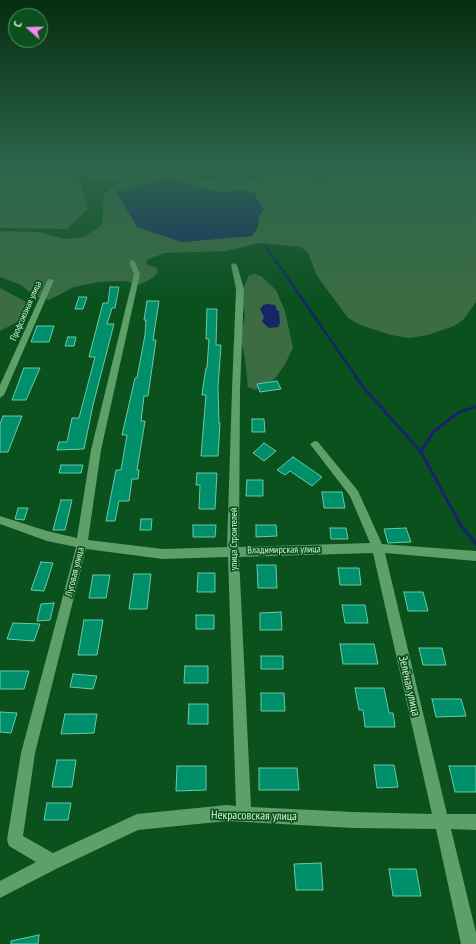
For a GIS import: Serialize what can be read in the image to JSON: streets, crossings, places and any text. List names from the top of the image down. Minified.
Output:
{"streets":{"street":["Профсоюзная улица","улица Строителей","Владимирская улица","Луговая улица","Зелёная улица","Некрасовская улица"]},"crossings":[["улица Строителей","Владимирская улица"],["улица Строителей","Некрасовская улица"],["Владимирская улица","Луговая улица"],["Владимирская улица","Зелёная улица"],["Луговая улица","Некрасовская улица"],["Зелёная улица","Некрасовская улица"]],"north":"left"}
